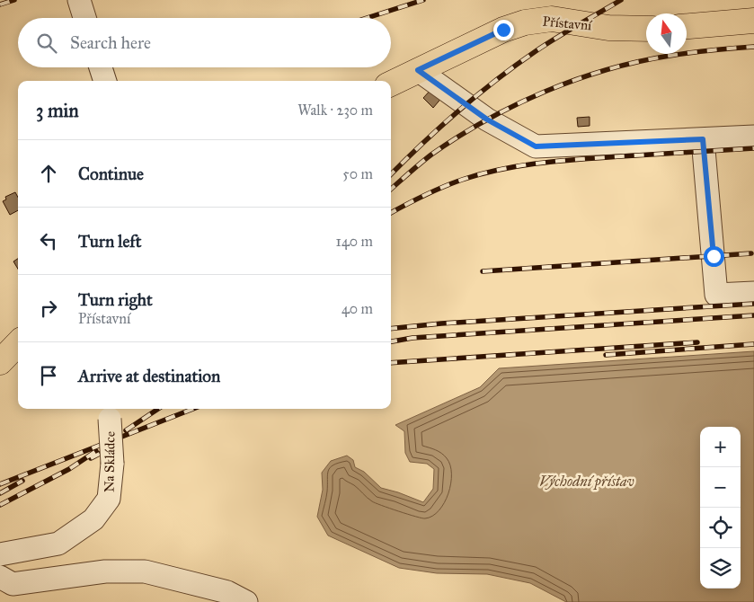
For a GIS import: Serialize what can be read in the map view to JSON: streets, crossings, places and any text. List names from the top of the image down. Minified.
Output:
{"streets":{"main road":["Přístavní"],"street":["Na Skládce"]},"water":["Východní přístav"],"north":"top","page":{"search":"Search here","heading":["3 min","Walk · 230 m"],"list":[["Continue","50 m"],["Turn left","140 m"],["Turn right","Přístavní","40 m"],"Arrive at destination"],"map_buttons":["+","−"]}}
